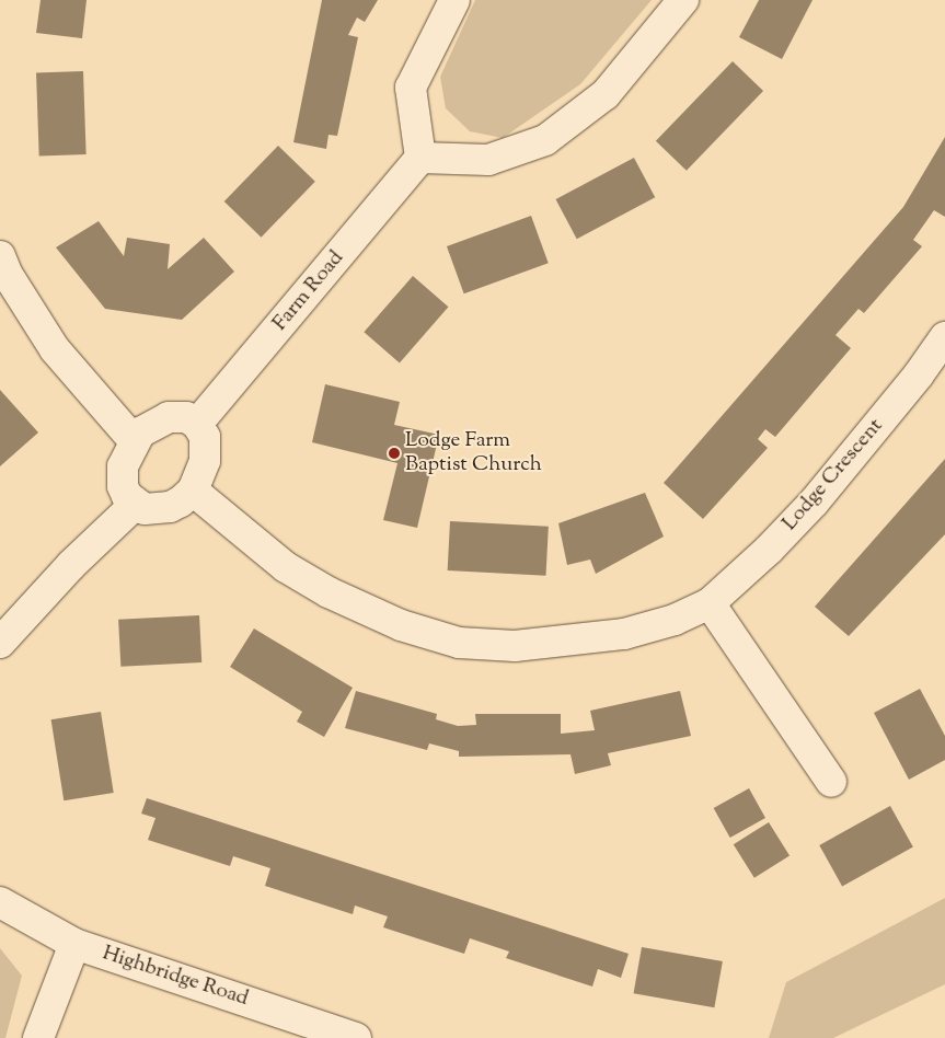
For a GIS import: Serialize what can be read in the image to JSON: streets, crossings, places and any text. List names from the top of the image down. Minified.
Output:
{"streets":{"street":["Farm Road","Lodge Crescent","Highbridge Road"]},"crossings":[["Farm Road","Lodge Crescent"]],"places":["Lodge Farm Baptist Church"]}
